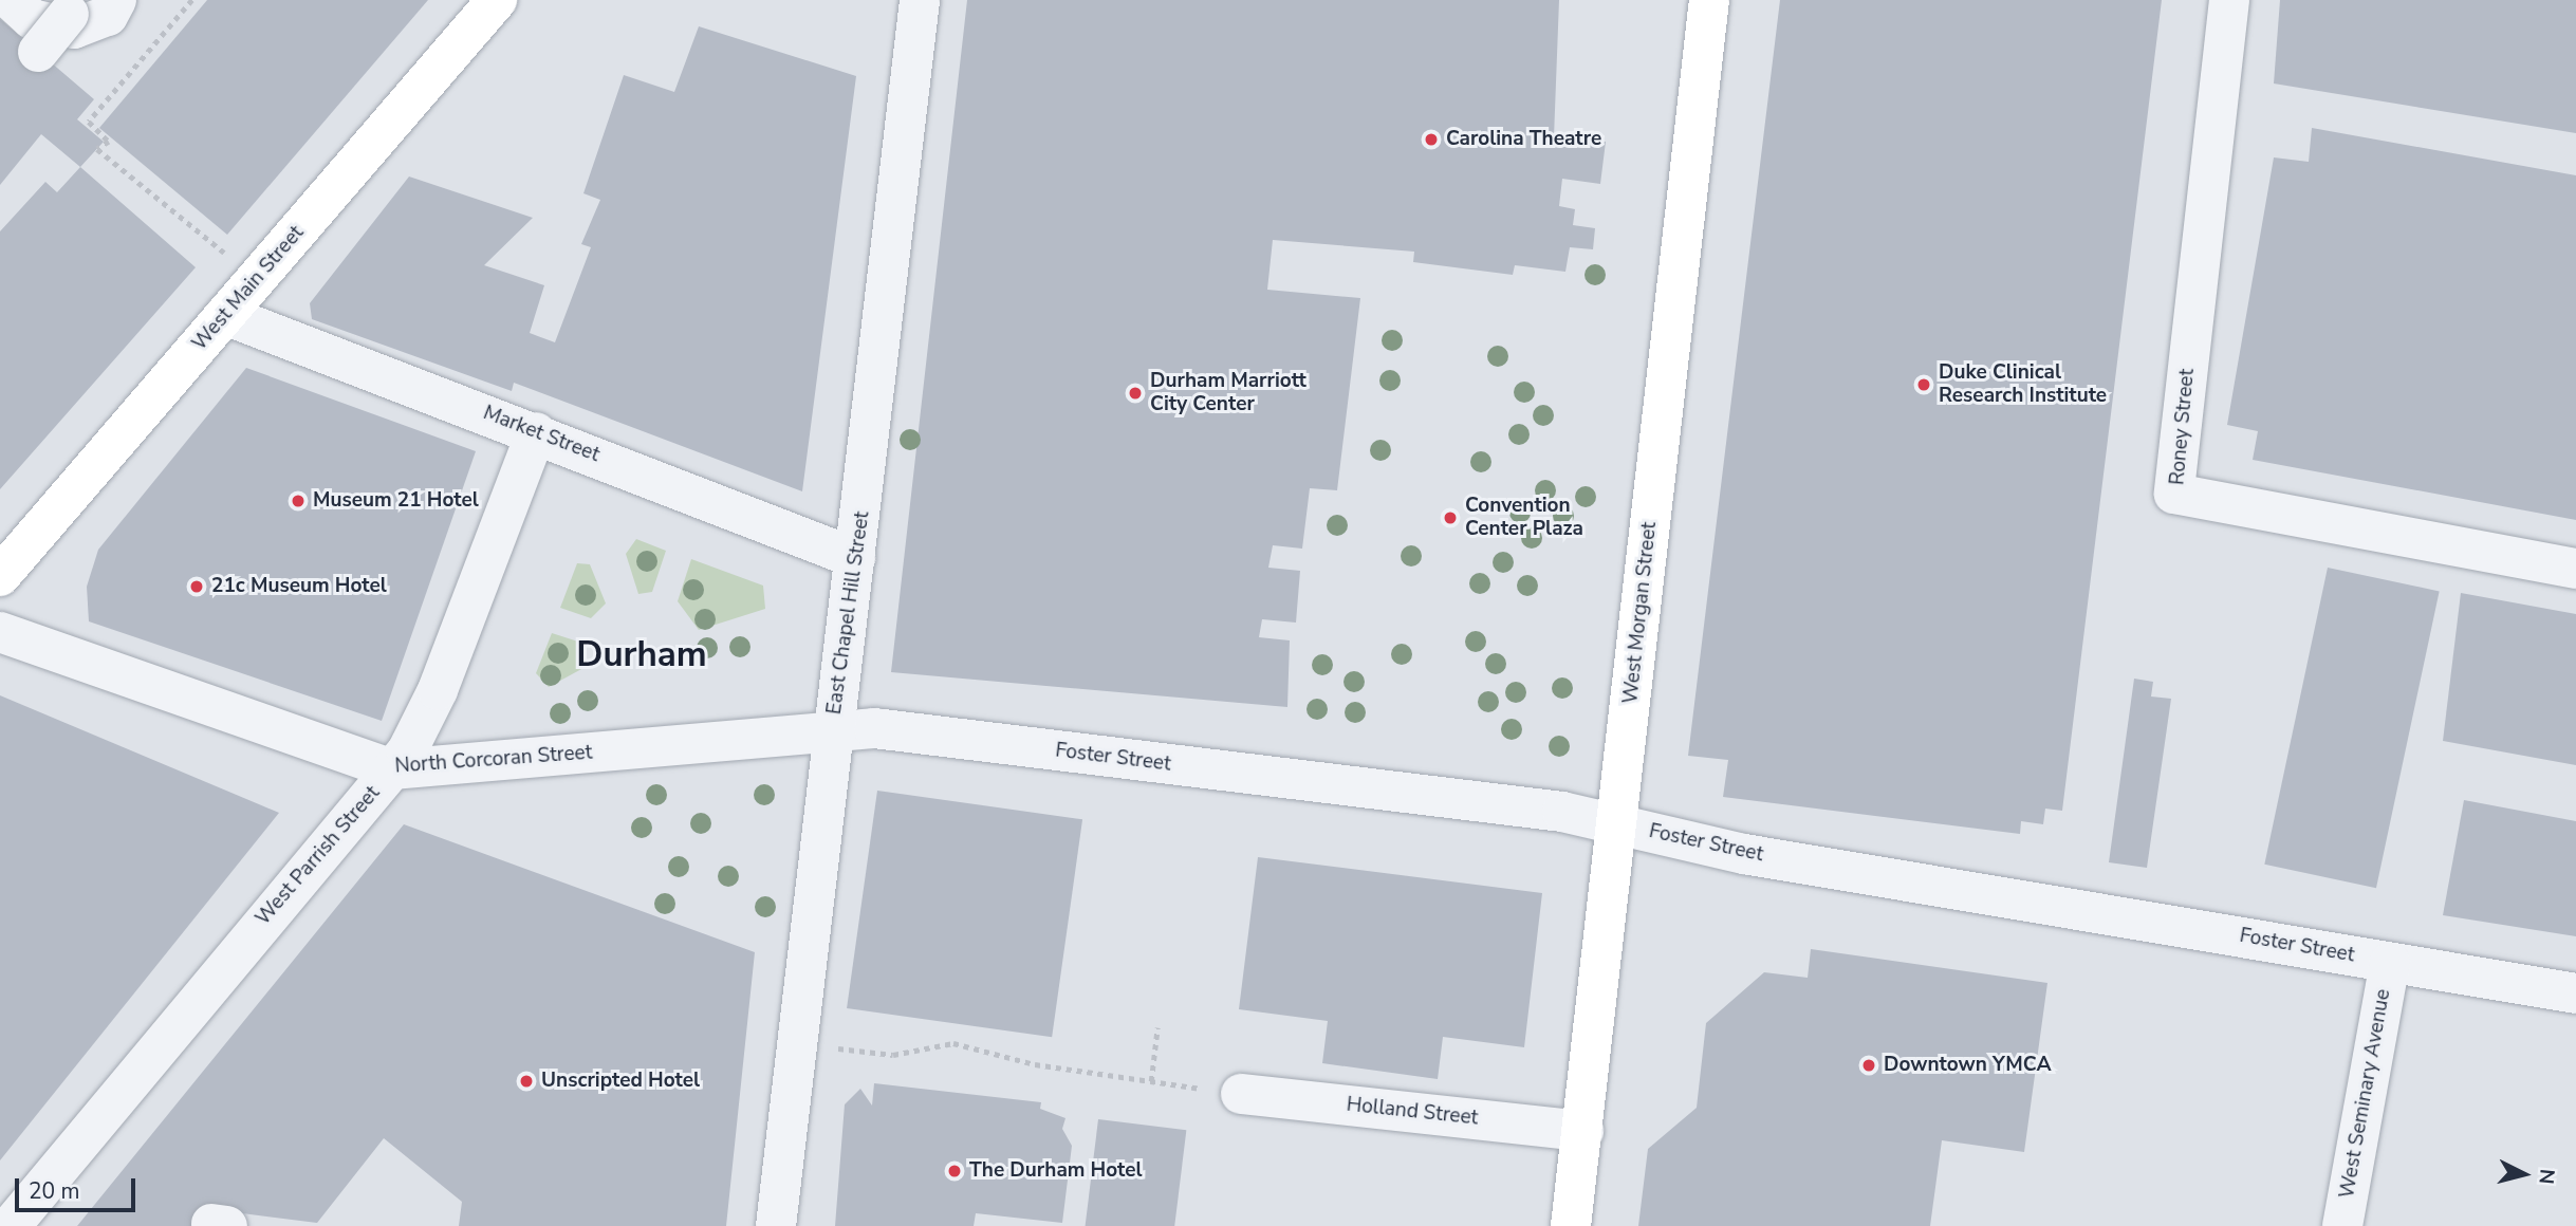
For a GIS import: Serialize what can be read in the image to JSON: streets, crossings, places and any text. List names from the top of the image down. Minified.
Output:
{"streets":{"main road":["West Main Street","West Morgan Street"],"street":["Roney Street","Market Street","East Chapel Hill Street","Foster Street","North Corcoran Street","West Parrish Street","West Seminary Avenue","Holland Street"]},"crossings":[["West Main Street","Market Street"],["Market Street","East Chapel Hill Street"],["Market Street","West Parrish Street"],["East Chapel Hill Street","Foster Street"],["East Chapel Hill Street","North Corcoran Street"],["West Morgan Street","Foster Street"],["West Morgan Street","Holland Street"],["Foster Street","North Corcoran Street"],["Foster Street","West Seminary Avenue"],["North Corcoran Street","West Parrish Street"]],"districts":["Durham"],"places":["Carolina Theatre","Duke Clinical Research Institute","Durham Marriott City Center","Museum 21 Hotel","Convention Center Plaza","21c Museum Hotel","Downtown YMCA","Unscripted Hotel","The Durham Hotel"],"scale_bar":"20 m","north":"right"}
